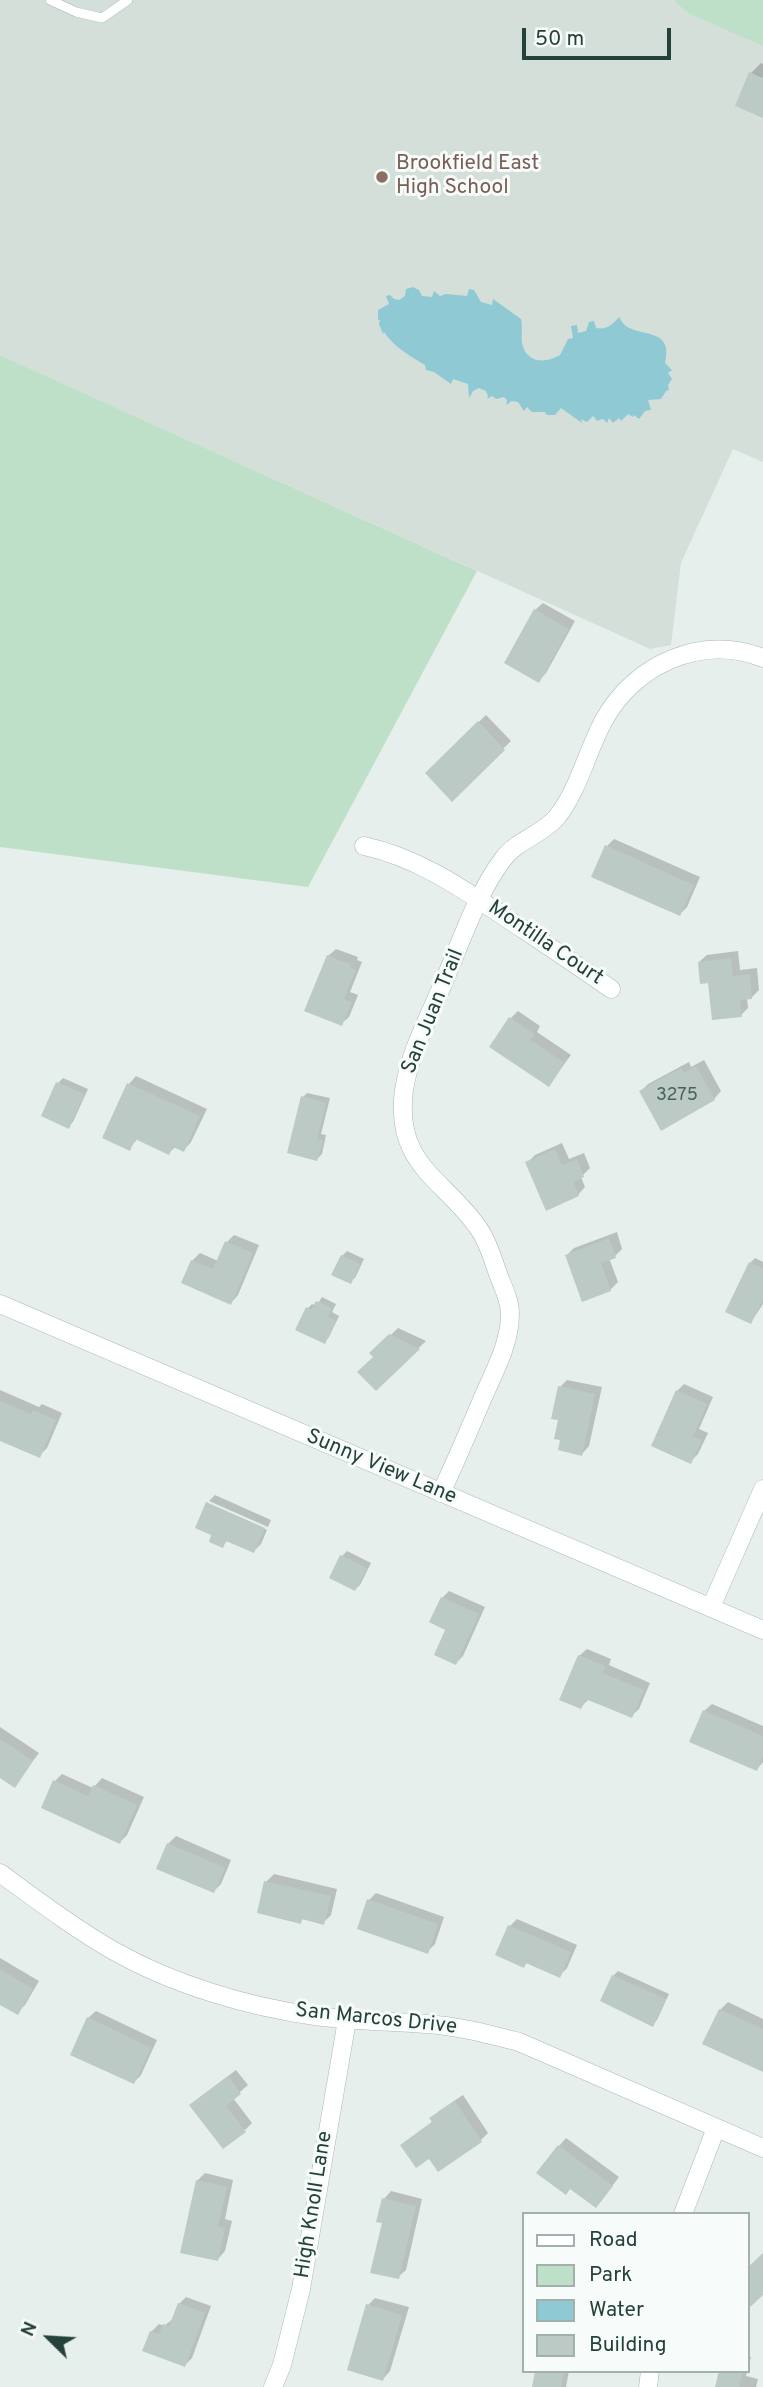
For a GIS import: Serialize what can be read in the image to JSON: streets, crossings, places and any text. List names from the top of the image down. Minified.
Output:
{"streets":{"street":["Montilla Court","San Juan Trail","Sunny View Lane","San Marcos Drive","High Knoll Lane"]},"crossings":[["Montilla Court","San Juan Trail"],["San Juan Trail","Sunny View Lane"],["San Marcos Drive","High Knoll Lane"]],"places":["Brookfield East High School"],"house_numbers":["3275"],"legend":["Road","Park","Water","Building"],"scale_bar":"50 m","north":"top left"}
